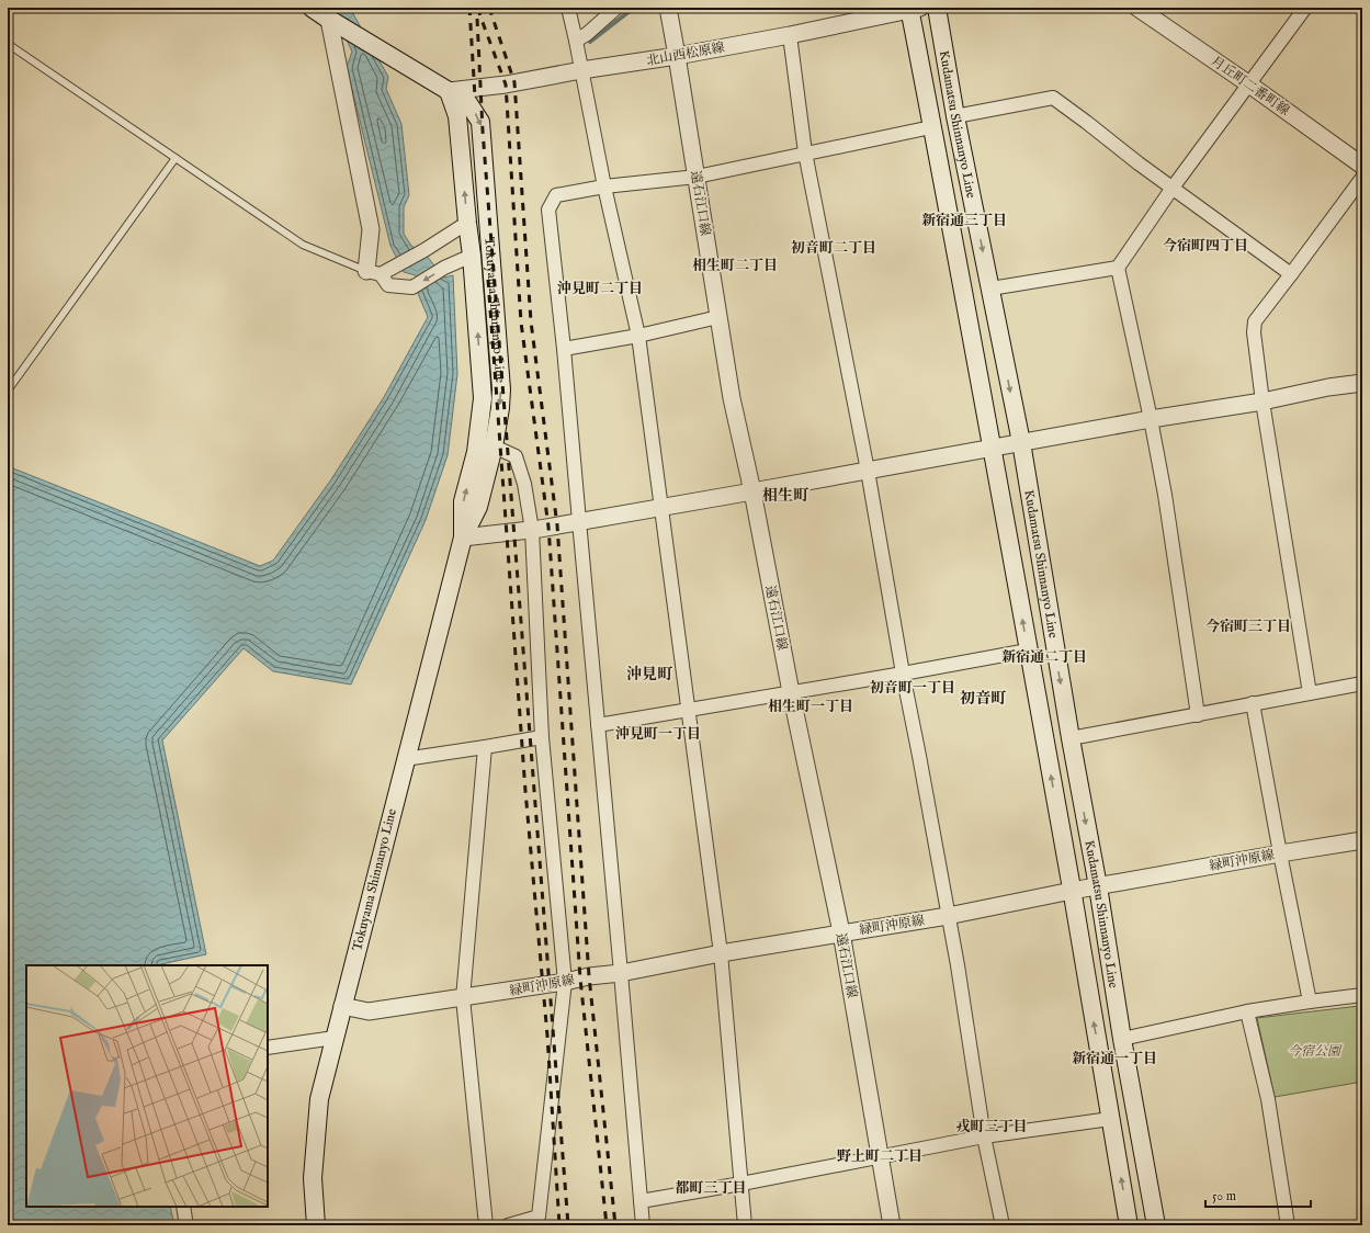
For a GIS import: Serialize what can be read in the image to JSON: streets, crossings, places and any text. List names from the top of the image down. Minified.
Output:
{"streets":{"main road":["Kudamatsu Shinnanyo Line","Tokuyama Shinnanyo Line"],"street":["北山西松原線","月丘町二番町線","遠石江口線","緑町沖原線"]},"crossings":[["北山西松原線","Kudamatsu Shinnanyo Line"],["北山西松原線","遠石江口線"],["北山西松原線","Tokuyama Shinnanyo Line"],["Kudamatsu Shinnanyo Line","緑町沖原線"],["遠石江口線","緑町沖原線"],["Tokuyama Shinnanyo Line","緑町沖原線"]],"districts":["新宿通三丁目","今宿町四丁目","初音町二丁目","相生町二丁目","沖見町二丁目","相生町","今宿町三丁目","新宿通二丁目","沖見町","初音町一丁目","初音町","相生町一丁目","沖見町一丁目","新宿通一丁目","戎町三丁目","野上町二丁目","都町三丁目"],"parks":["今宿公園"],"scale_bar":"50 m"}
